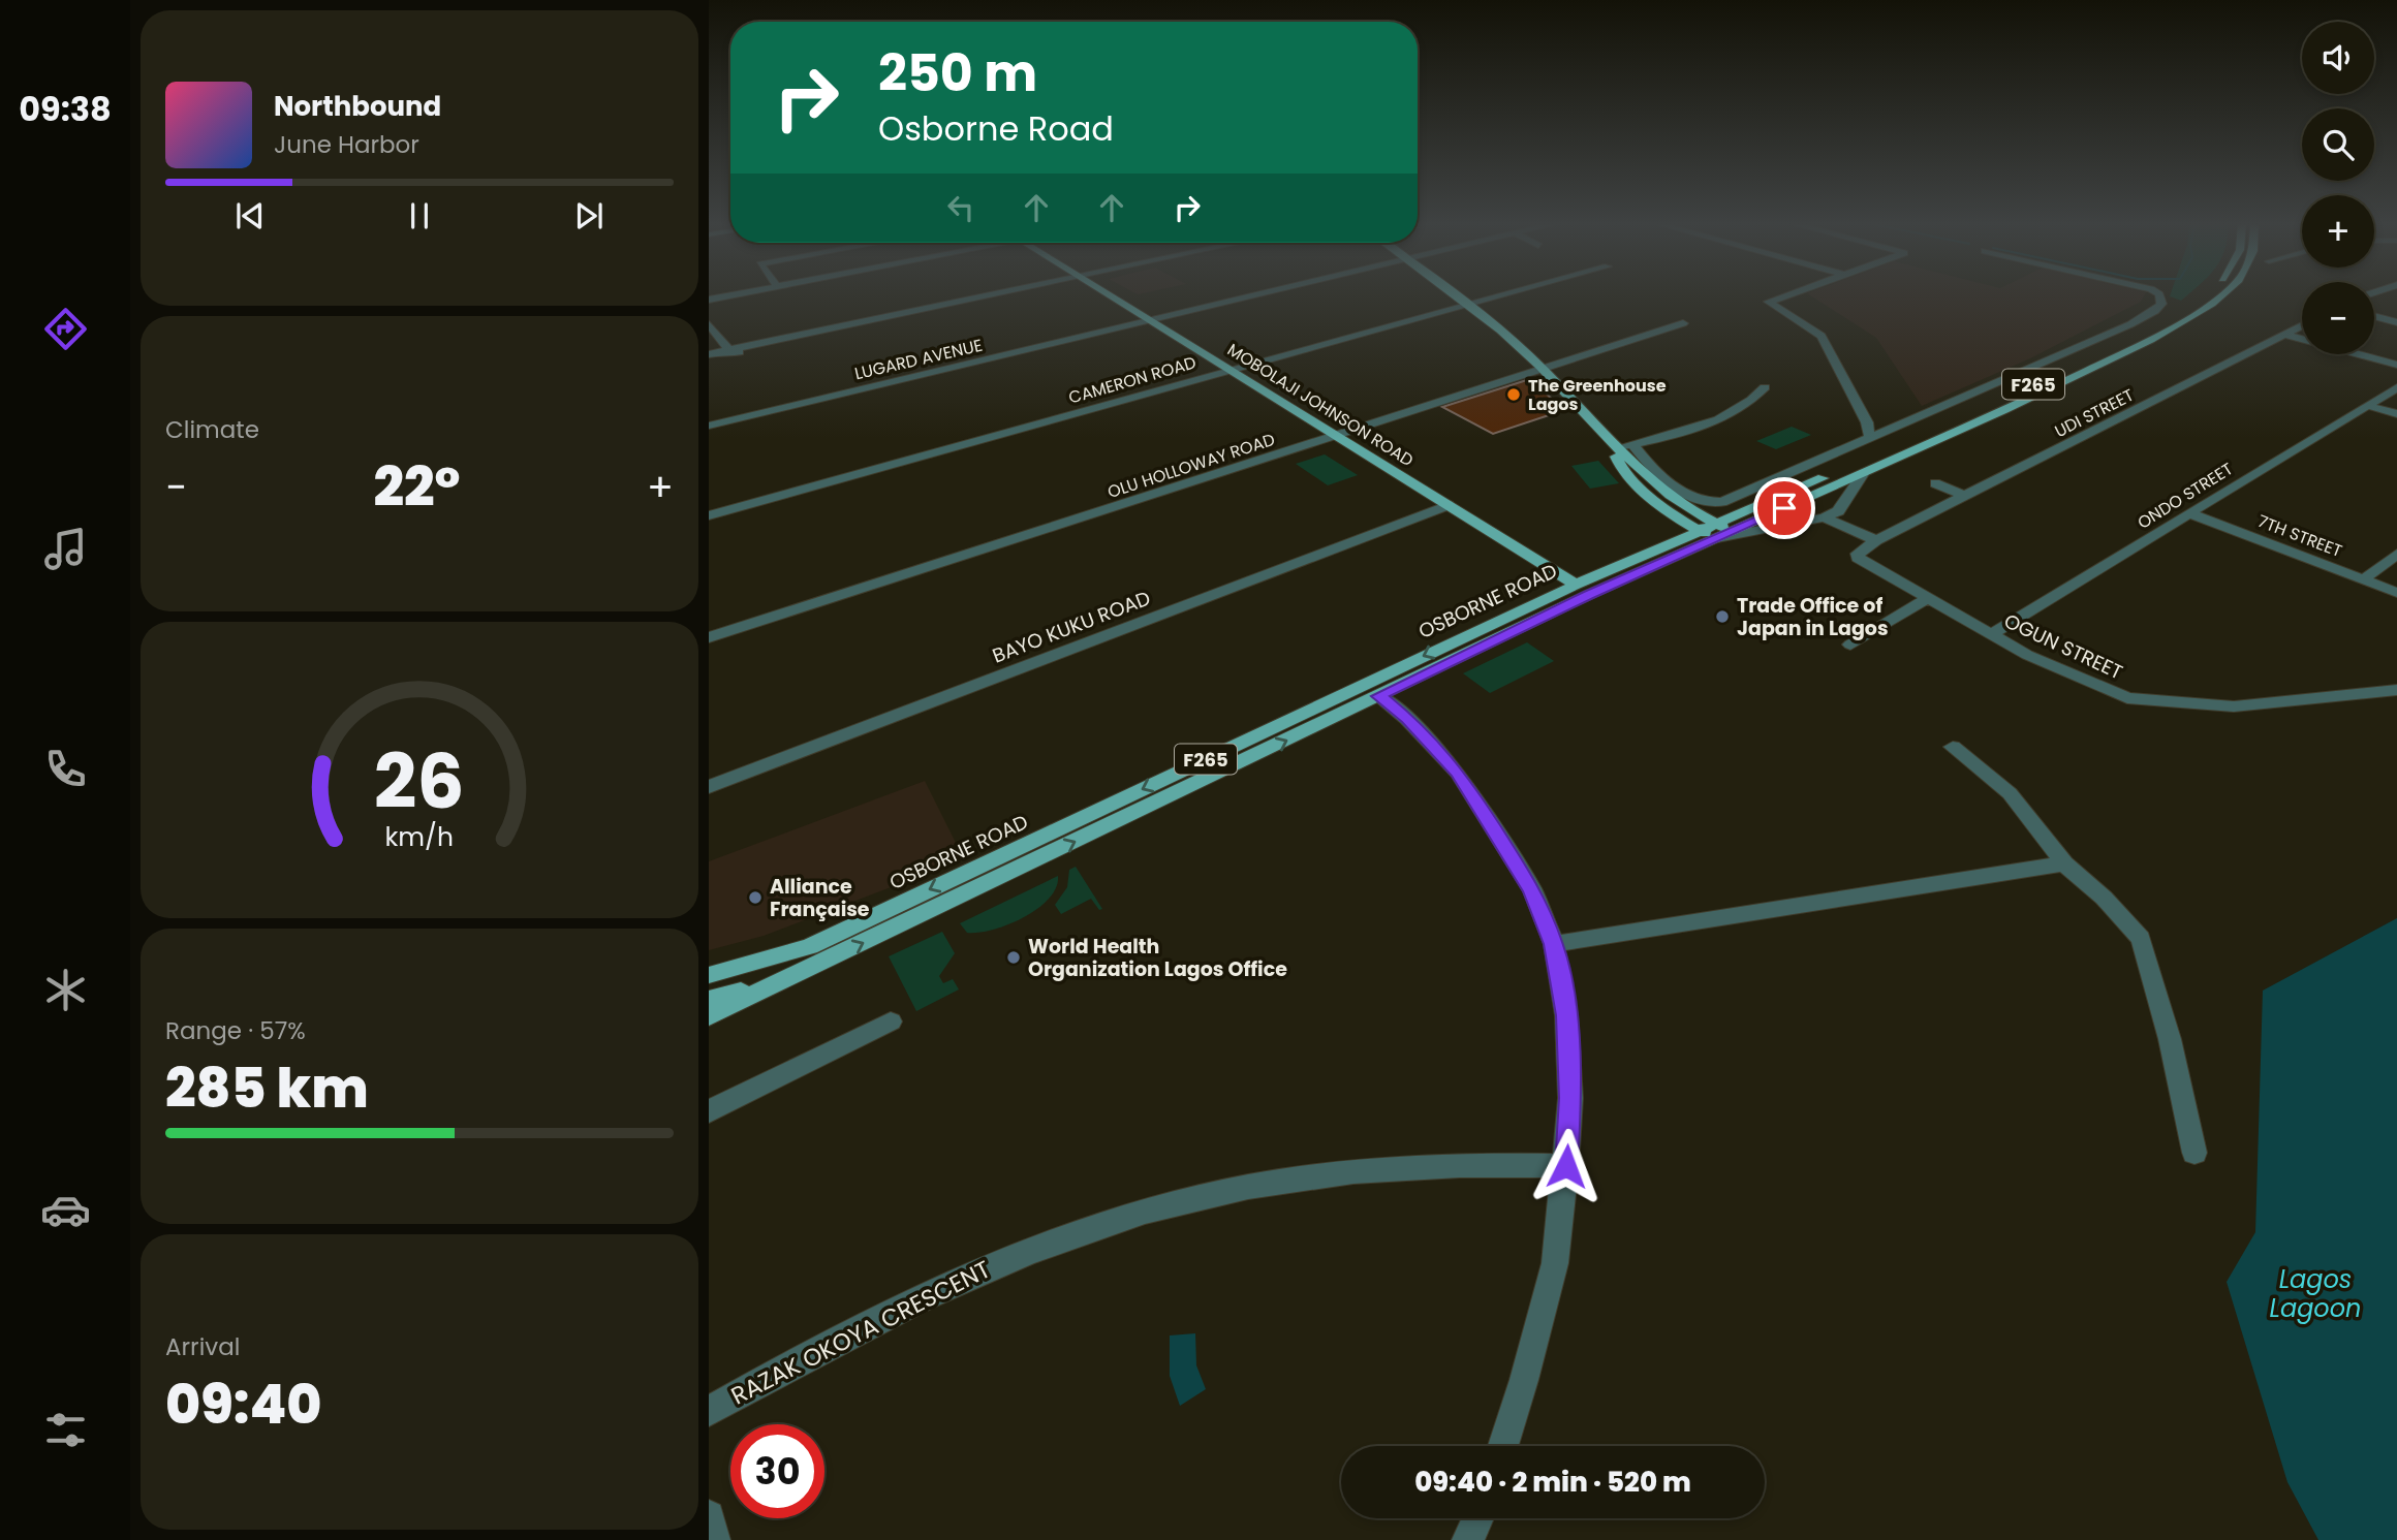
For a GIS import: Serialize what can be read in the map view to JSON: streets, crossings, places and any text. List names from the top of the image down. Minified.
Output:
{"streets":{"main road":["F265","MOBOLAJI JOHNSON ROAD","OSBORNE ROAD"],"street":["LUGARD AVENUE","CAMERON ROAD","UDI STREET","OLU HOLLOWAY ROAD","ONDO STREET","7TH STREET","BAYO KUKU ROAD","OGUN STREET","RAZAK OKOYA CRESCENT"]},"crossings":[["LUGARD AVENUE","MOBOLAJI JOHNSON ROAD"],["CAMERON ROAD","MOBOLAJI JOHNSON ROAD"],["F265","OSBORNE ROAD"],["MOBOLAJI JOHNSON ROAD","OLU HOLLOWAY ROAD"],["MOBOLAJI JOHNSON ROAD","OSBORNE ROAD"],["MOBOLAJI JOHNSON ROAD","BAYO KUKU ROAD"],["UDI STREET","OGUN STREET"],["ONDO STREET","7TH STREET"],["ONDO STREET","OGUN STREET"]],"water":["Lagos Lagoon"],"places":["The Greenhouse Lagos","Trade Office of Japan in Lagos","Alliance Française","World Health Organization Lagos Office"],"page":{"tabs":"09:38","map_buttons":["+","−"],"turn":["250 m","Osborne Road"],"song":["Northbound","June Harbor"],"tile":["Climate",["Range · 57%","285 km"],["Arrival","09:40"]],"heat":["−","22°","+"],"limit":"30","trip":"09:40 · 2 min · 520 m","gauge":["26","km/h"]}}
